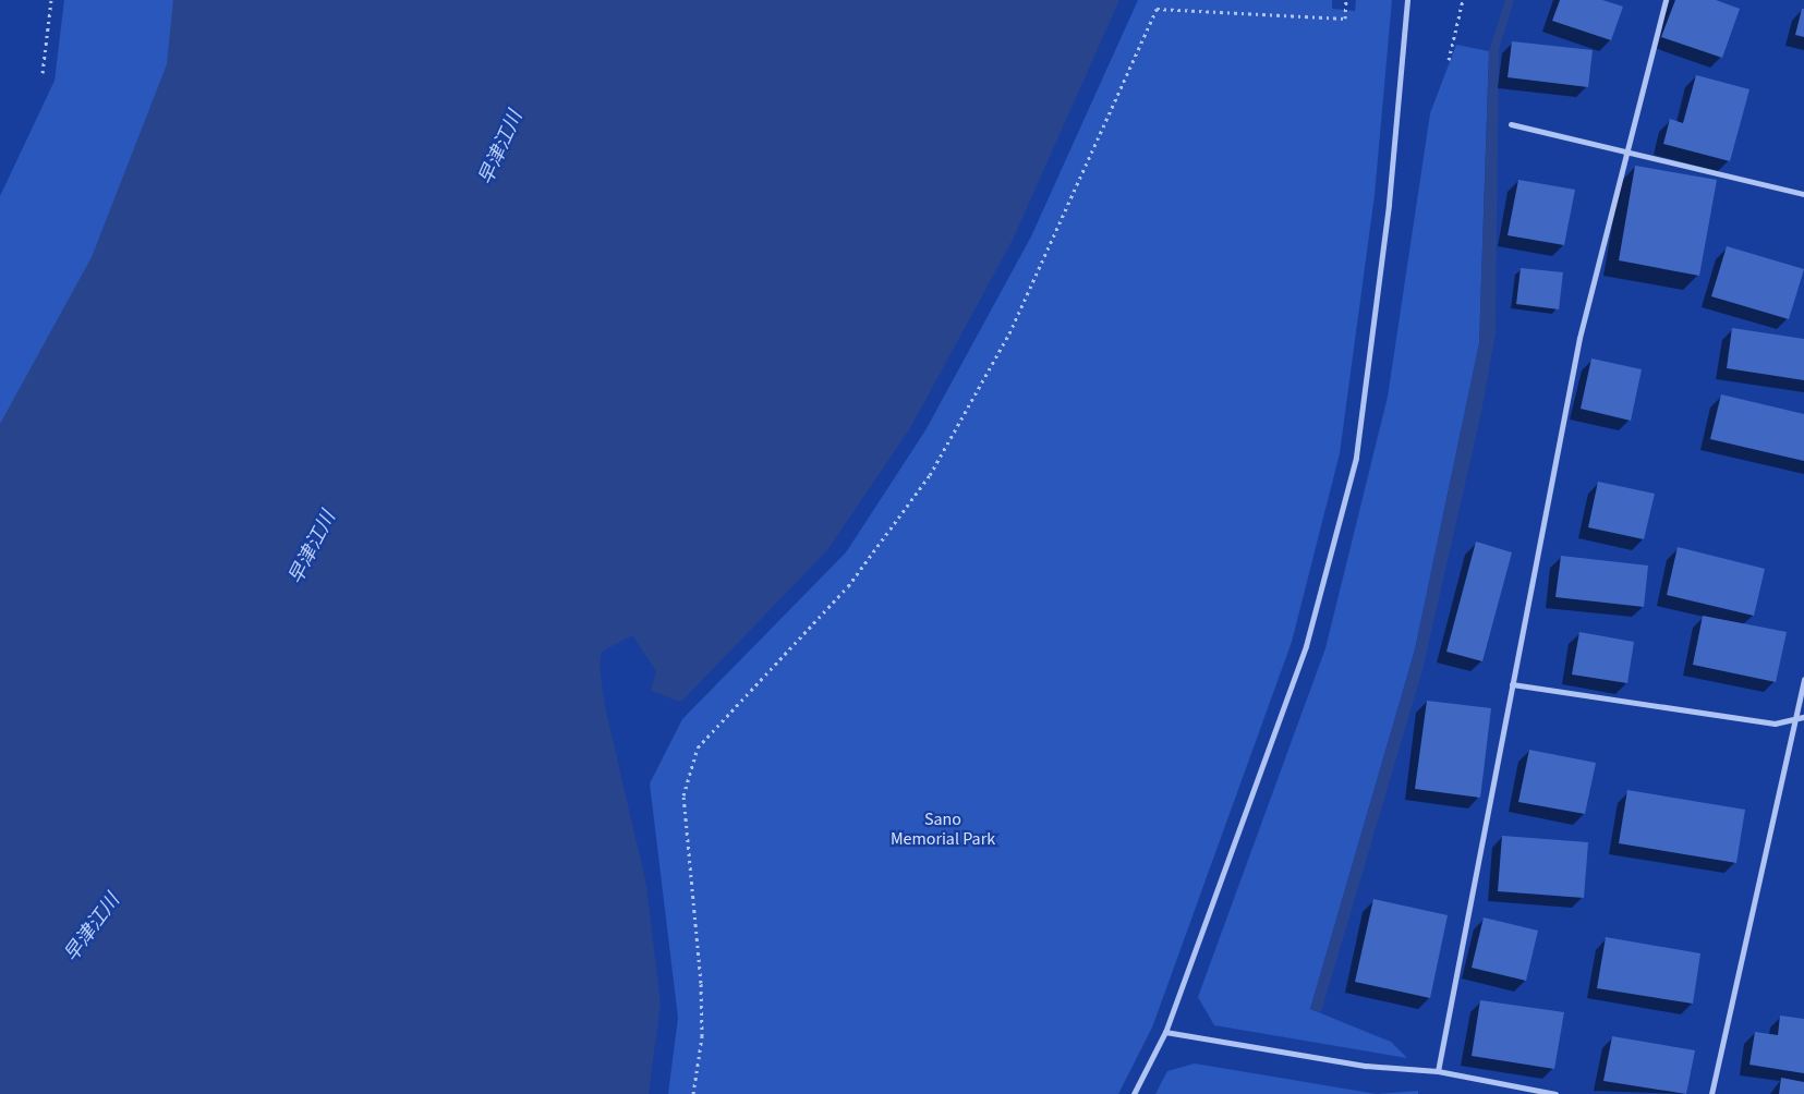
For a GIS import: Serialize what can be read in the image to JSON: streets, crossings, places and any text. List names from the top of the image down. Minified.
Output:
{"water":["早津江川"],"parks":["Sano Memorial Park"]}
